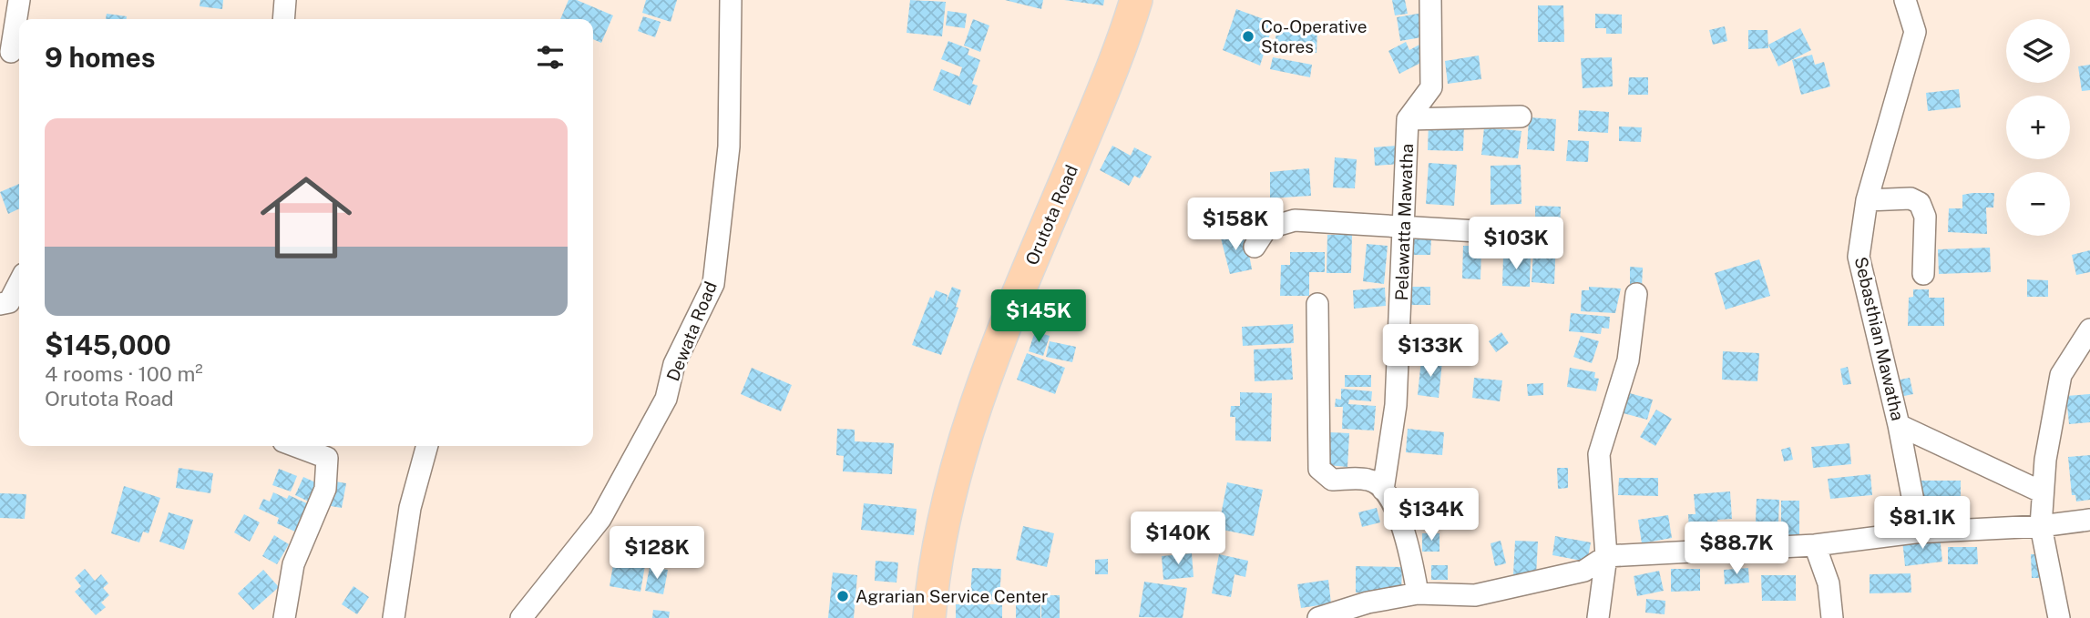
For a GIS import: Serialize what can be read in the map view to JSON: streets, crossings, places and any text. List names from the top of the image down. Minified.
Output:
{"streets":{"main road":["Orutota Road"],"street":["Pelawatta Mawatha","Dewata Road","Sebasthian Mawatha"]},"places":["Co-Operative Stores","Agrarian Service Center"],"page":{"map_buttons":["+","−"],"heading":"9 homes","list":[{"name":"$145,000","note":"4 rooms · 100 m² · Orutota Road"}],"price":["$158K","$103K","$145K","$133K","$134K","$81.1K","$140K","$88.7K","$128K"]}}
